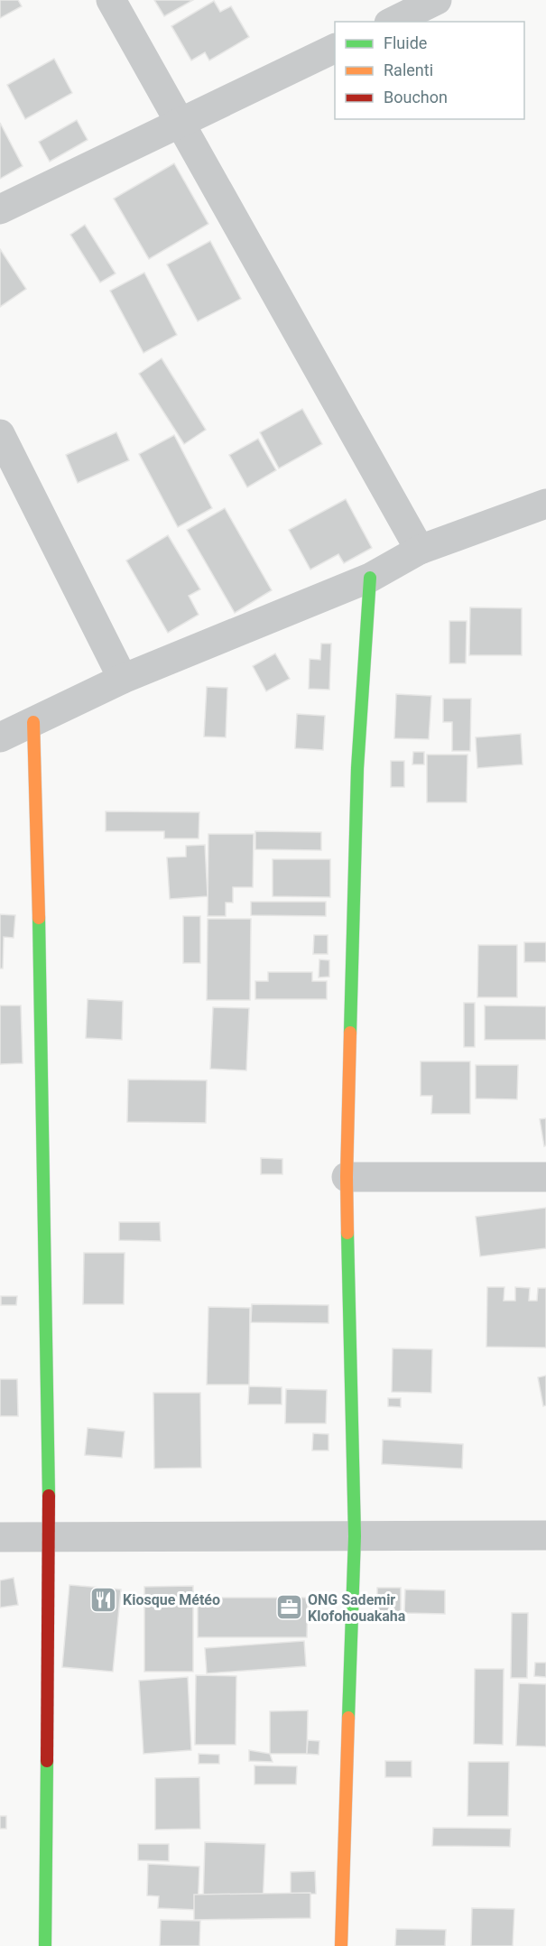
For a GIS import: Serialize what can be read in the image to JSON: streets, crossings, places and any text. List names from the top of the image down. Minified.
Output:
{"places":{"restaurant":["Kiosque Météo"],"office":["ONG Sademir Klofohouakaha"]},"legend":["Fluide","Ralenti","Bouchon"]}
